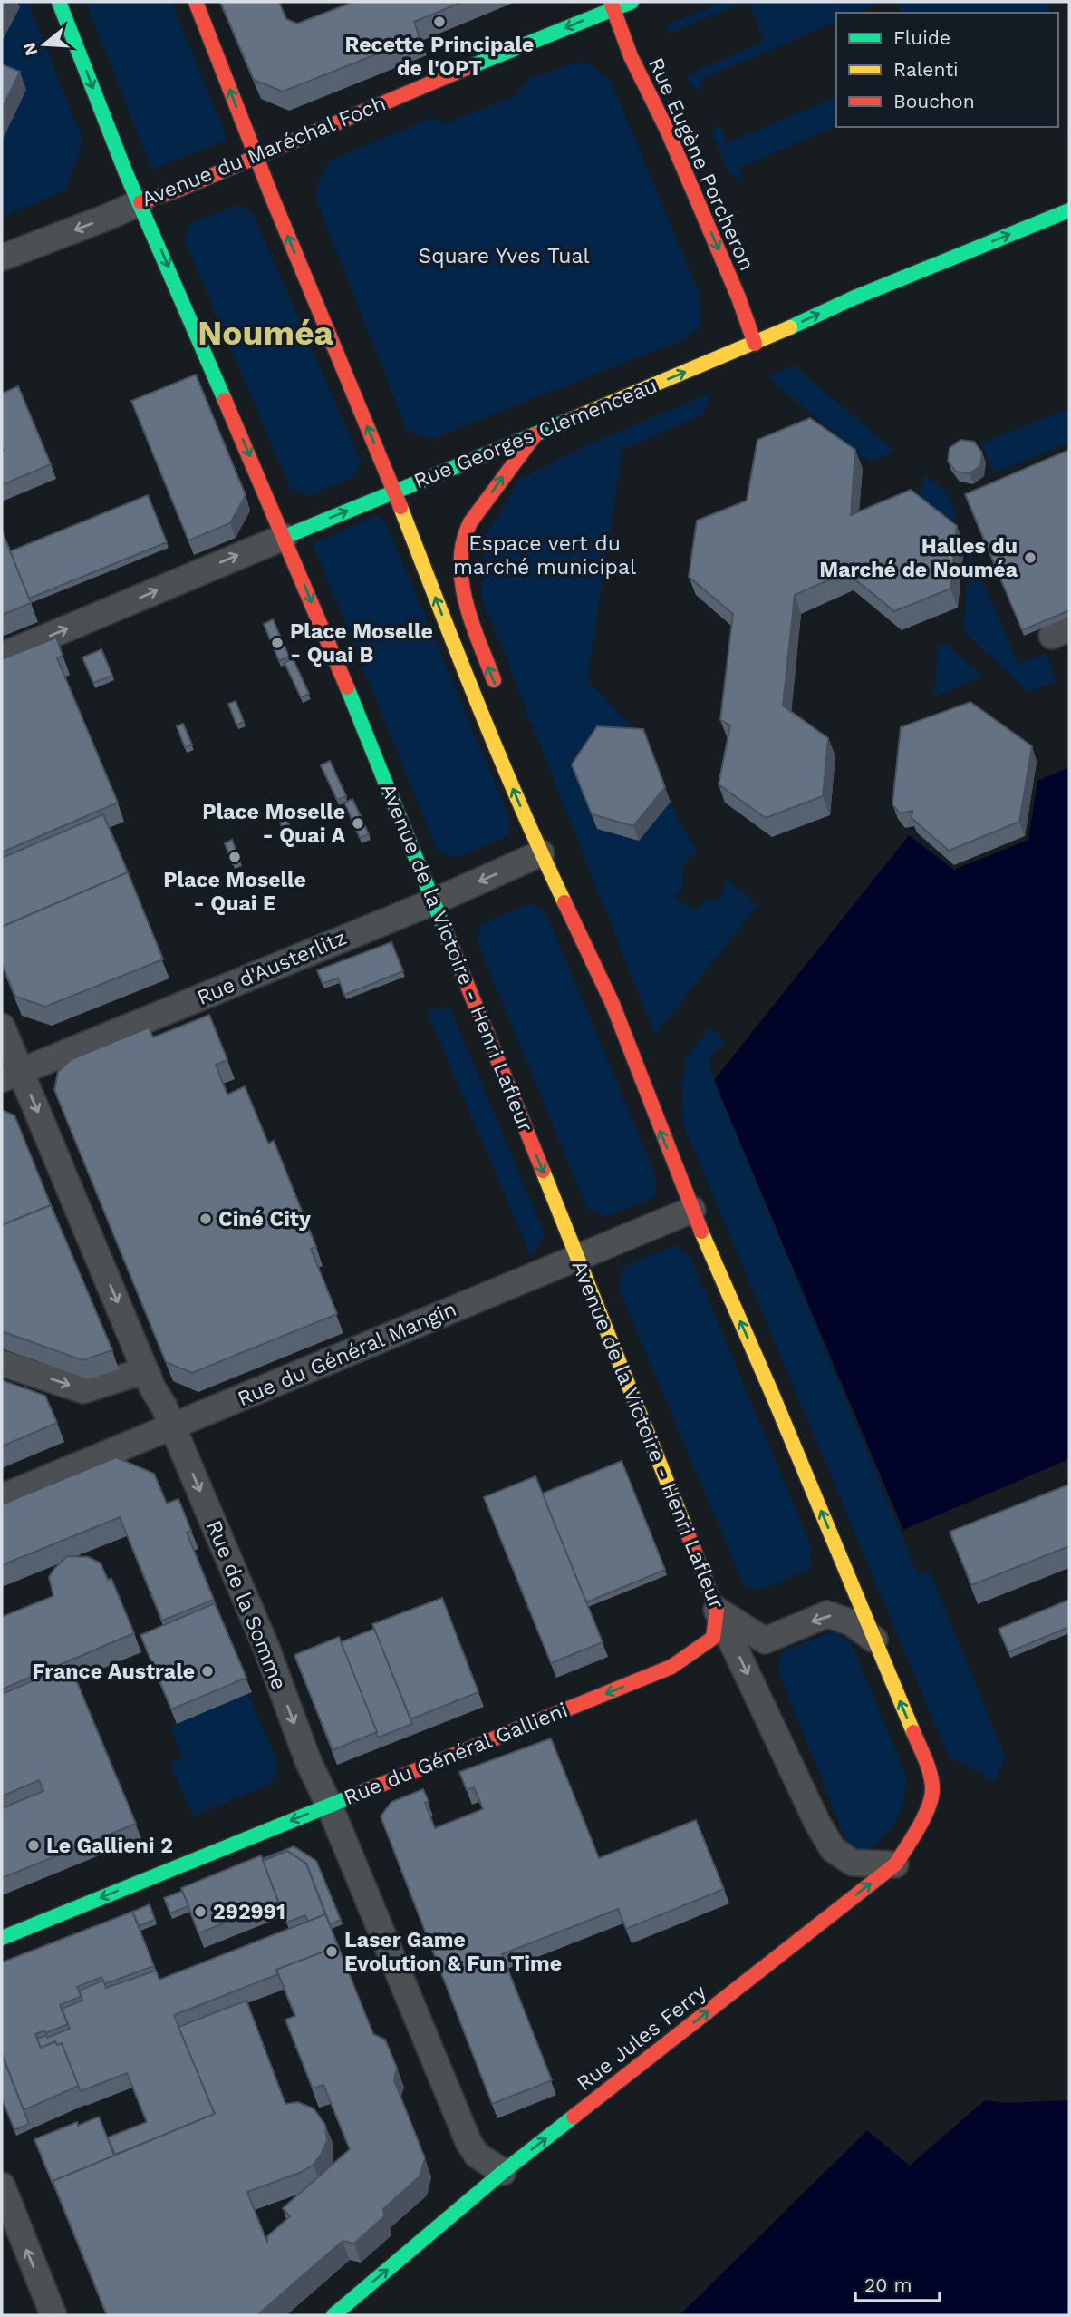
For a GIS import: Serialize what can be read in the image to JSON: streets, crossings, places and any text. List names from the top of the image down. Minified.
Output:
{"streets":{"main road":["Avenue du Maréchal Foch","Rue Eugène Porcheron","Rue Georges Clemenceau","Avenue de la Victoire - Henri Lafleur","Rue du Général Gallieni","Rue Jules Ferry"],"street":["Rue d'Austerlitz","Rue du Général Mangin","Rue de la Somme"]},"crossings":[["Avenue du Maréchal Foch","Rue Eugène Porcheron"],["Avenue du Maréchal Foch","Avenue de la Victoire - Henri Lafleur"],["Rue Eugène Porcheron","Rue Georges Clemenceau"],["Rue Georges Clemenceau","Avenue de la Victoire - Henri Lafleur"],["Avenue de la Victoire - Henri Lafleur","Rue d'Austerlitz"],["Avenue de la Victoire - Henri Lafleur","Rue du Général Mangin"],["Avenue de la Victoire - Henri Lafleur","Rue du Général Gallieni"],["Avenue de la Victoire - Henri Lafleur","Rue Jules Ferry"],["Rue d'Austerlitz","Rue de la Somme"],["Rue du Général Mangin","Rue de la Somme"],["Rue de la Somme","Rue du Général Gallieni"],["Rue de la Somme","Rue Jules Ferry"]],"one_way":["Avenue du Maréchal Foch","Rue Eugène Porcheron","Rue Georges Clemenceau","Rue de la Somme","Rue du Général Gallieni","Rue Jules Ferry"],"districts":["Nouméa"],"parks":["Square Yves Tual","Espace vert du marché municipal"],"places":["Recette Principale de l'OPT","Halles du Marché de Nouméa","Place Moselle - Quai B","Place Moselle - Quai A","Place Moselle - Quai E","Ciné City","France Australe","Le Gallieni 2","292991","Laser Game Evolution & Fun Time"],"legend":["Fluide","Ralenti","Bouchon"],"scale_bar":"20 m","north":"left"}
